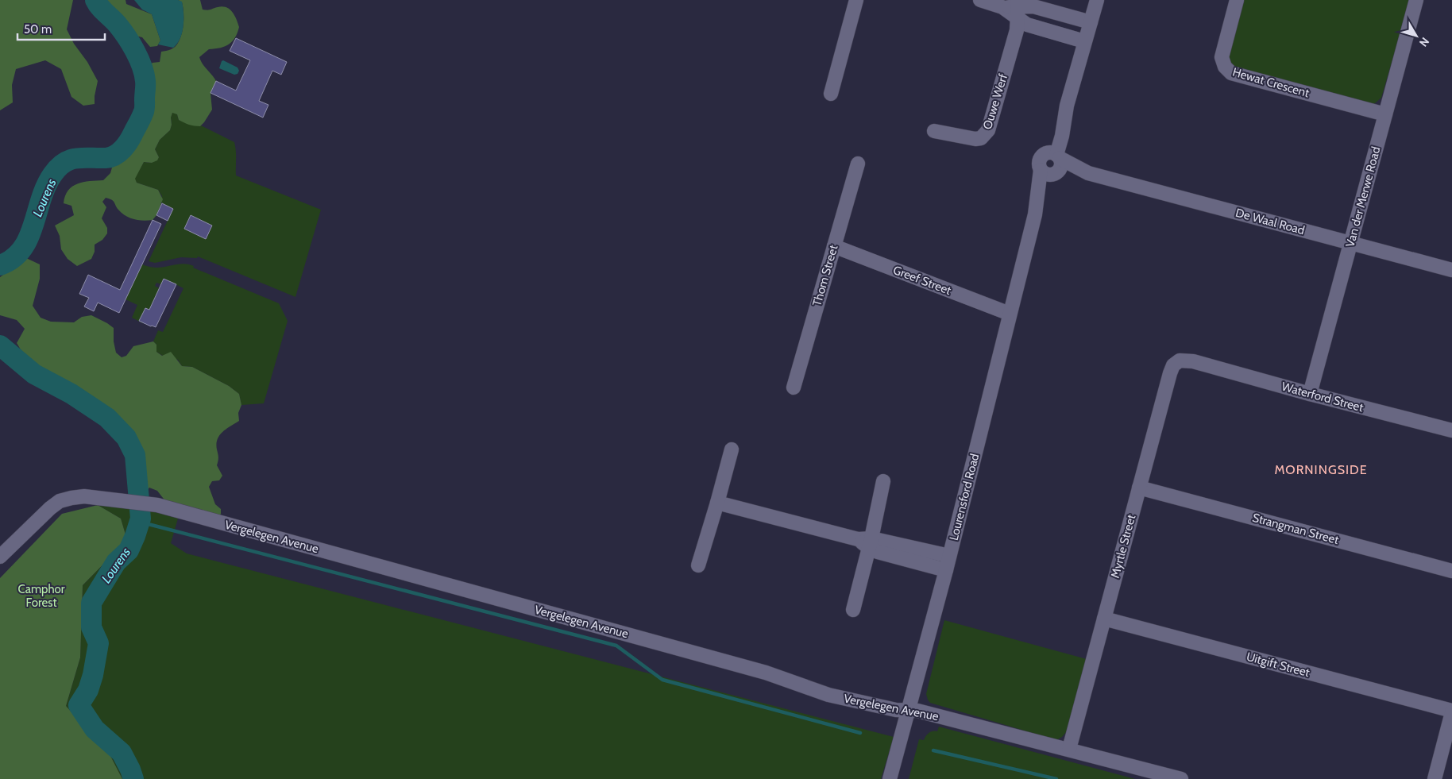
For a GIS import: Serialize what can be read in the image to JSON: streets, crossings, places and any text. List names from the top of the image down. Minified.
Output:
{"streets":{"street":["Hewat Crescent","Ouwe Werf","Van der Merwe Road","De Waal Road","Thom Street","Greef Street","Waterford Street","Lourensford Road","Strangman Street","Vergelegen Avenue","Myrtle Street","Uitgift Street"]},"crossings":[["Hewat Crescent","Van der Merwe Road"],["Van der Merwe Road","De Waal Road"],["Van der Merwe Road","Waterford Street"],["De Waal Road","Lourensford Road"],["Thom Street","Greef Street"],["Greef Street","Lourensford Road"],["Waterford Street","Myrtle Street"],["Lourensford Road","Vergelegen Avenue"],["Strangman Street","Myrtle Street"],["Vergelegen Avenue","Myrtle Street"],["Myrtle Street","Uitgift Street"]],"districts":["MORNINGSIDE"],"water":["Lourens"],"parks":["Camphor Forest"],"scale_bar":"50 m","north":"bottom right"}
